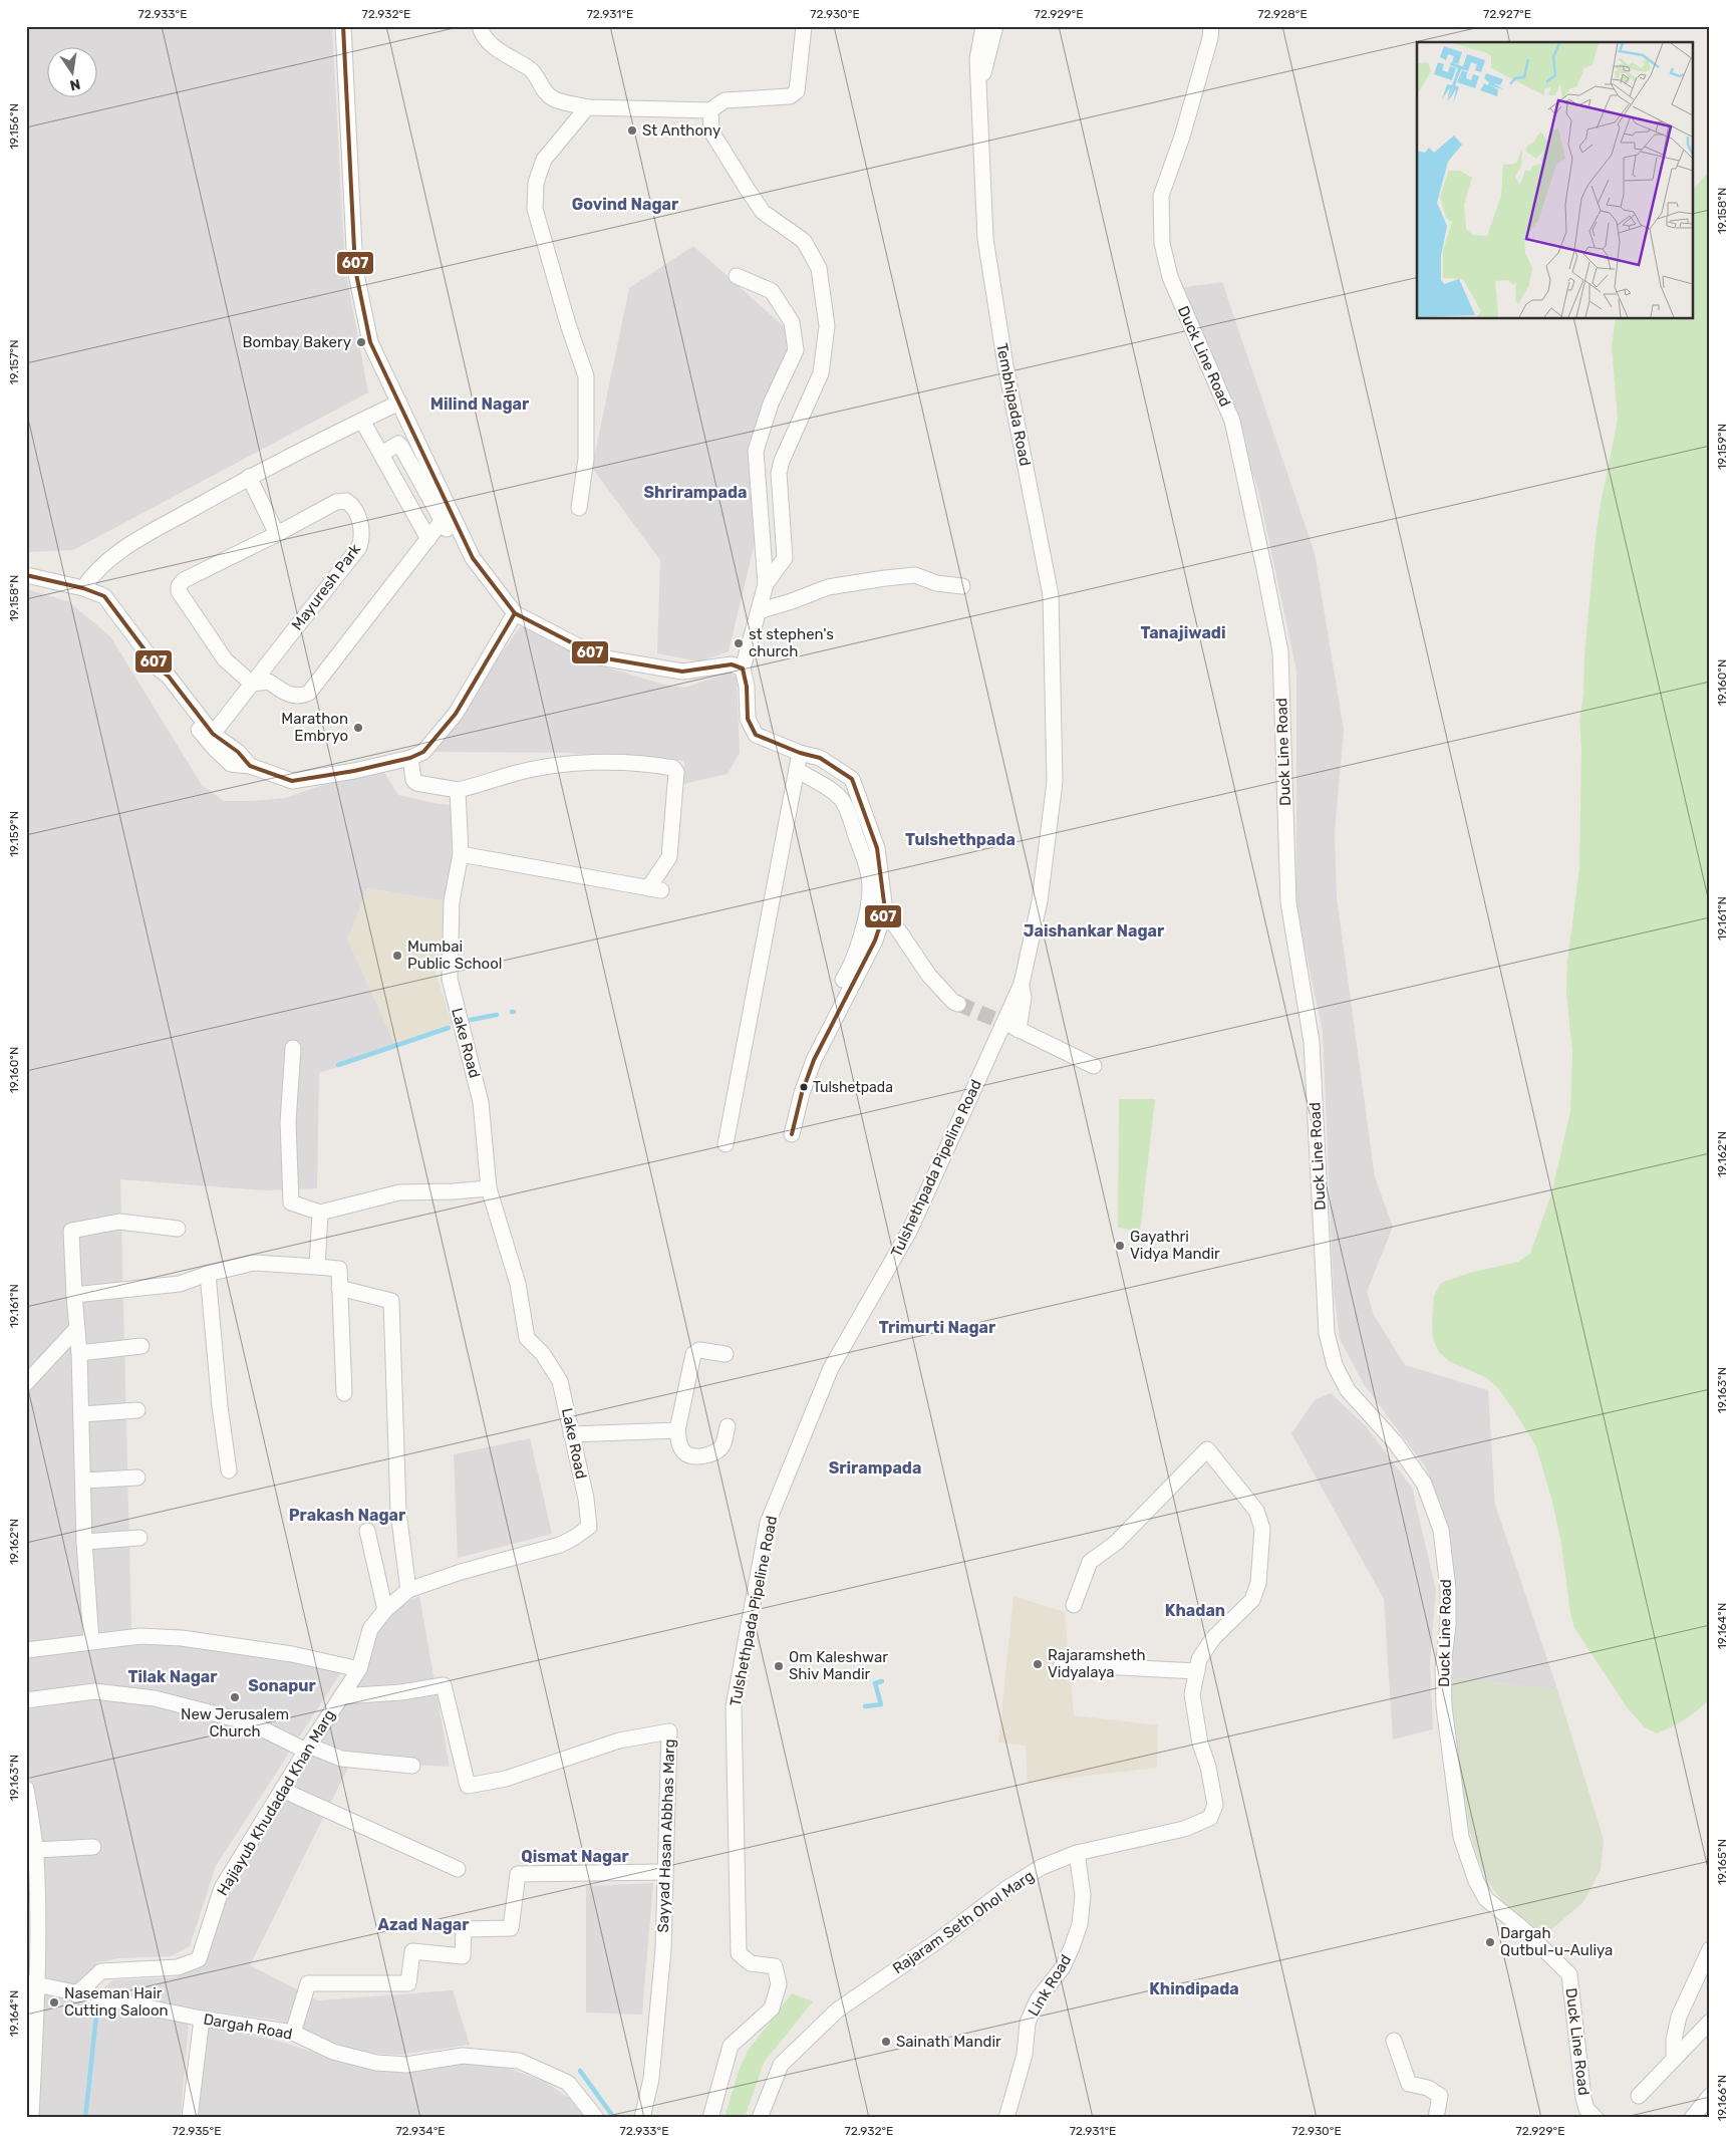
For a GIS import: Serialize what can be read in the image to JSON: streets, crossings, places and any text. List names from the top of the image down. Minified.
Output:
{"streets":{"street":["Duck Line Road","Tembhipada Road","Mayuresh Park","Lake Road","Tulshethpada Pipeline Road","Hajiayub Khudadad Khan Marg","Sayyad Hasan Abbhas Marg","Rajaram Seth Ohol Marg","Link Road","Dargah Road"]},"crossings":[["Tembhipada Road","Tulshethpada Pipeline Road"],["Lake Road","Hajiayub Khudadad Khan Marg"],["Hajiayub Khudadad Khan Marg","Sayyad Hasan Abbhas Marg"],["Hajiayub Khudadad Khan Marg","Dargah Road"],["Rajaram Seth Ohol Marg","Link Road"]],"districts":["Govind Nagar","Milind Nagar","Shrirampada","Tanajiwadi","Tulshethpada","Jaishankar Nagar","Trimurti Nagar","Srirampada","Prakash Nagar","Khadan","Tilak Nagar","Sonapur","Qismat Nagar","Azad Nagar","Khindipada"],"places":["St Anthony","Bombay Bakery","st stephen's church","Marathon Embryo","Mumbai Public School","Tulshetpada","Gayathri Vidya Mandir","Rajaramsheth Vidyalaya","Om Kaleshwar Shiv Mandir","New Jerusalem Church","Dargah Qutbul-u-Auliya","Naseman Hair Cutting Saloon","Sainath Mandir"],"lines":["transit line 607"],"north":"bottom","coordinates":["72.933°E","72.932°E","72.931°E","72.930°E","72.929°E","72.928°E","72.927°E","19.156°N","19.158°N","19.157°N","19.159°N","19.160°N","19.161°N","19.162°N","19.163°N","19.164°N","19.165°N","19.166°N","72.935°E","72.934°E"]}
